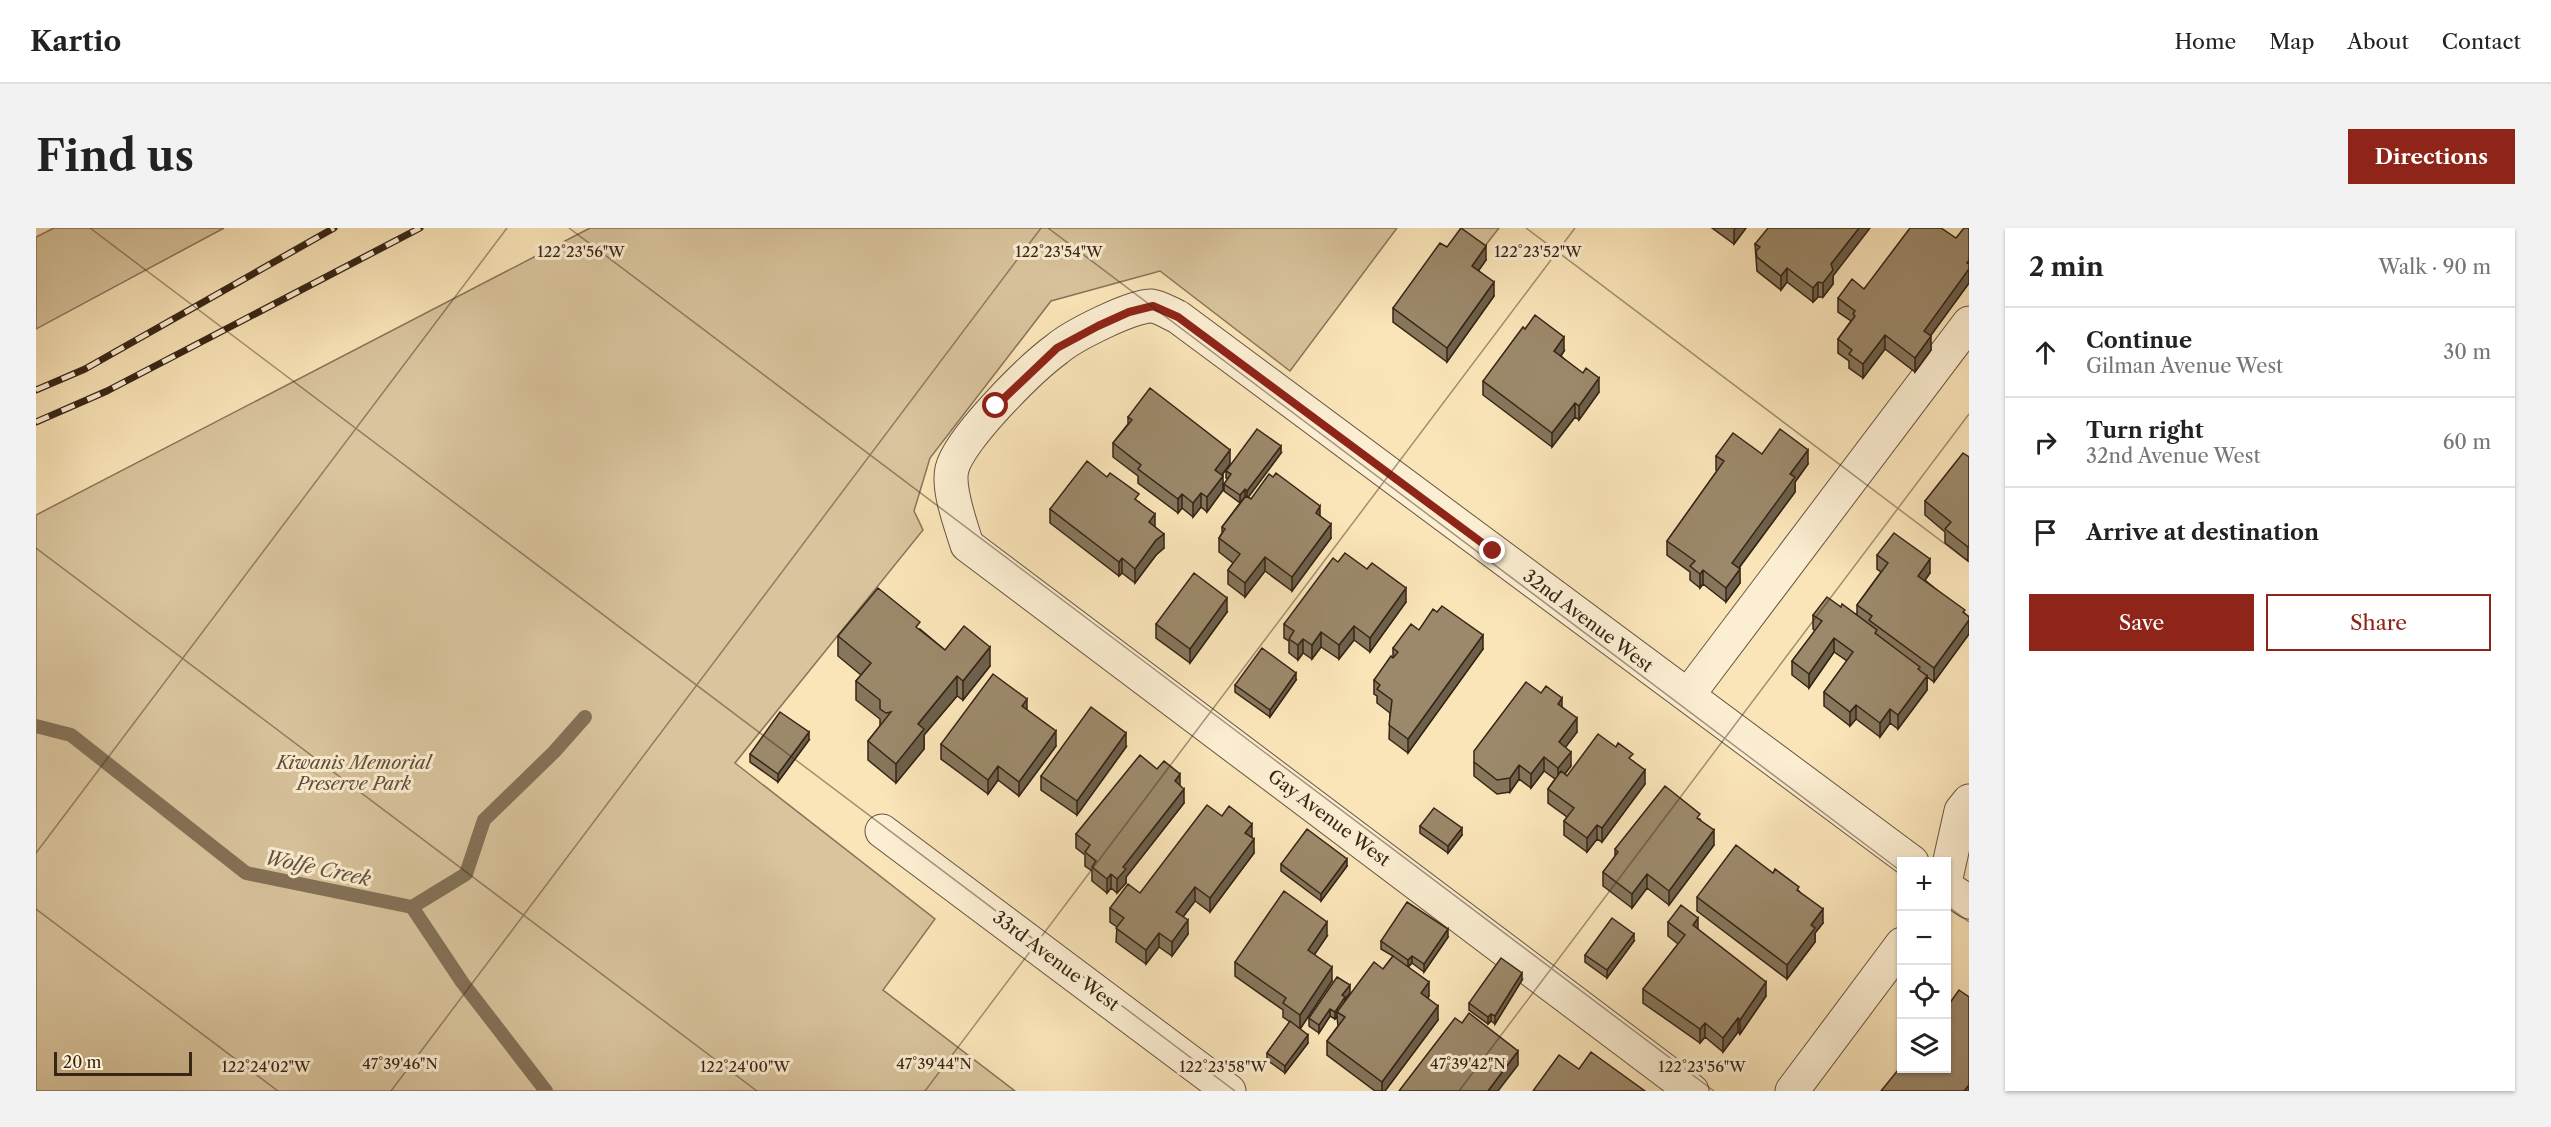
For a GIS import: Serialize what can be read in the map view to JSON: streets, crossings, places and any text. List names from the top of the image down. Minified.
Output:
{"streets":{"street":["32nd Avenue West","Gay Avenue West","33rd Avenue West"]},"crossings":[["32nd Avenue West","Gay Avenue West"]],"water":["Wolfe Creek"],"parks":["Kiwanis Memorial Preserve Park"],"scale_bar":"20 m","page":{"header":"Kartio","nav":["Home","Map","About","Contact"],"buttons":["Directions",["Save","Share"]],"title":"Find us","heading":["2 min","Walk · 90 m"],"list":[["Continue","Gilman Avenue West","30 m"],["Turn right","32nd Avenue West","60 m"],"Arrive at destination"],"map_buttons":["+","−"],"scale":"20 m"},"coordinates":["122°23'56\"W","122°23'54\"W","122°23'52\"W","47°39'46\"N","47°39'44\"N","47°39'42\"N","122°24'02\"W","122°24'00\"W","122°23'58\"W"]}
